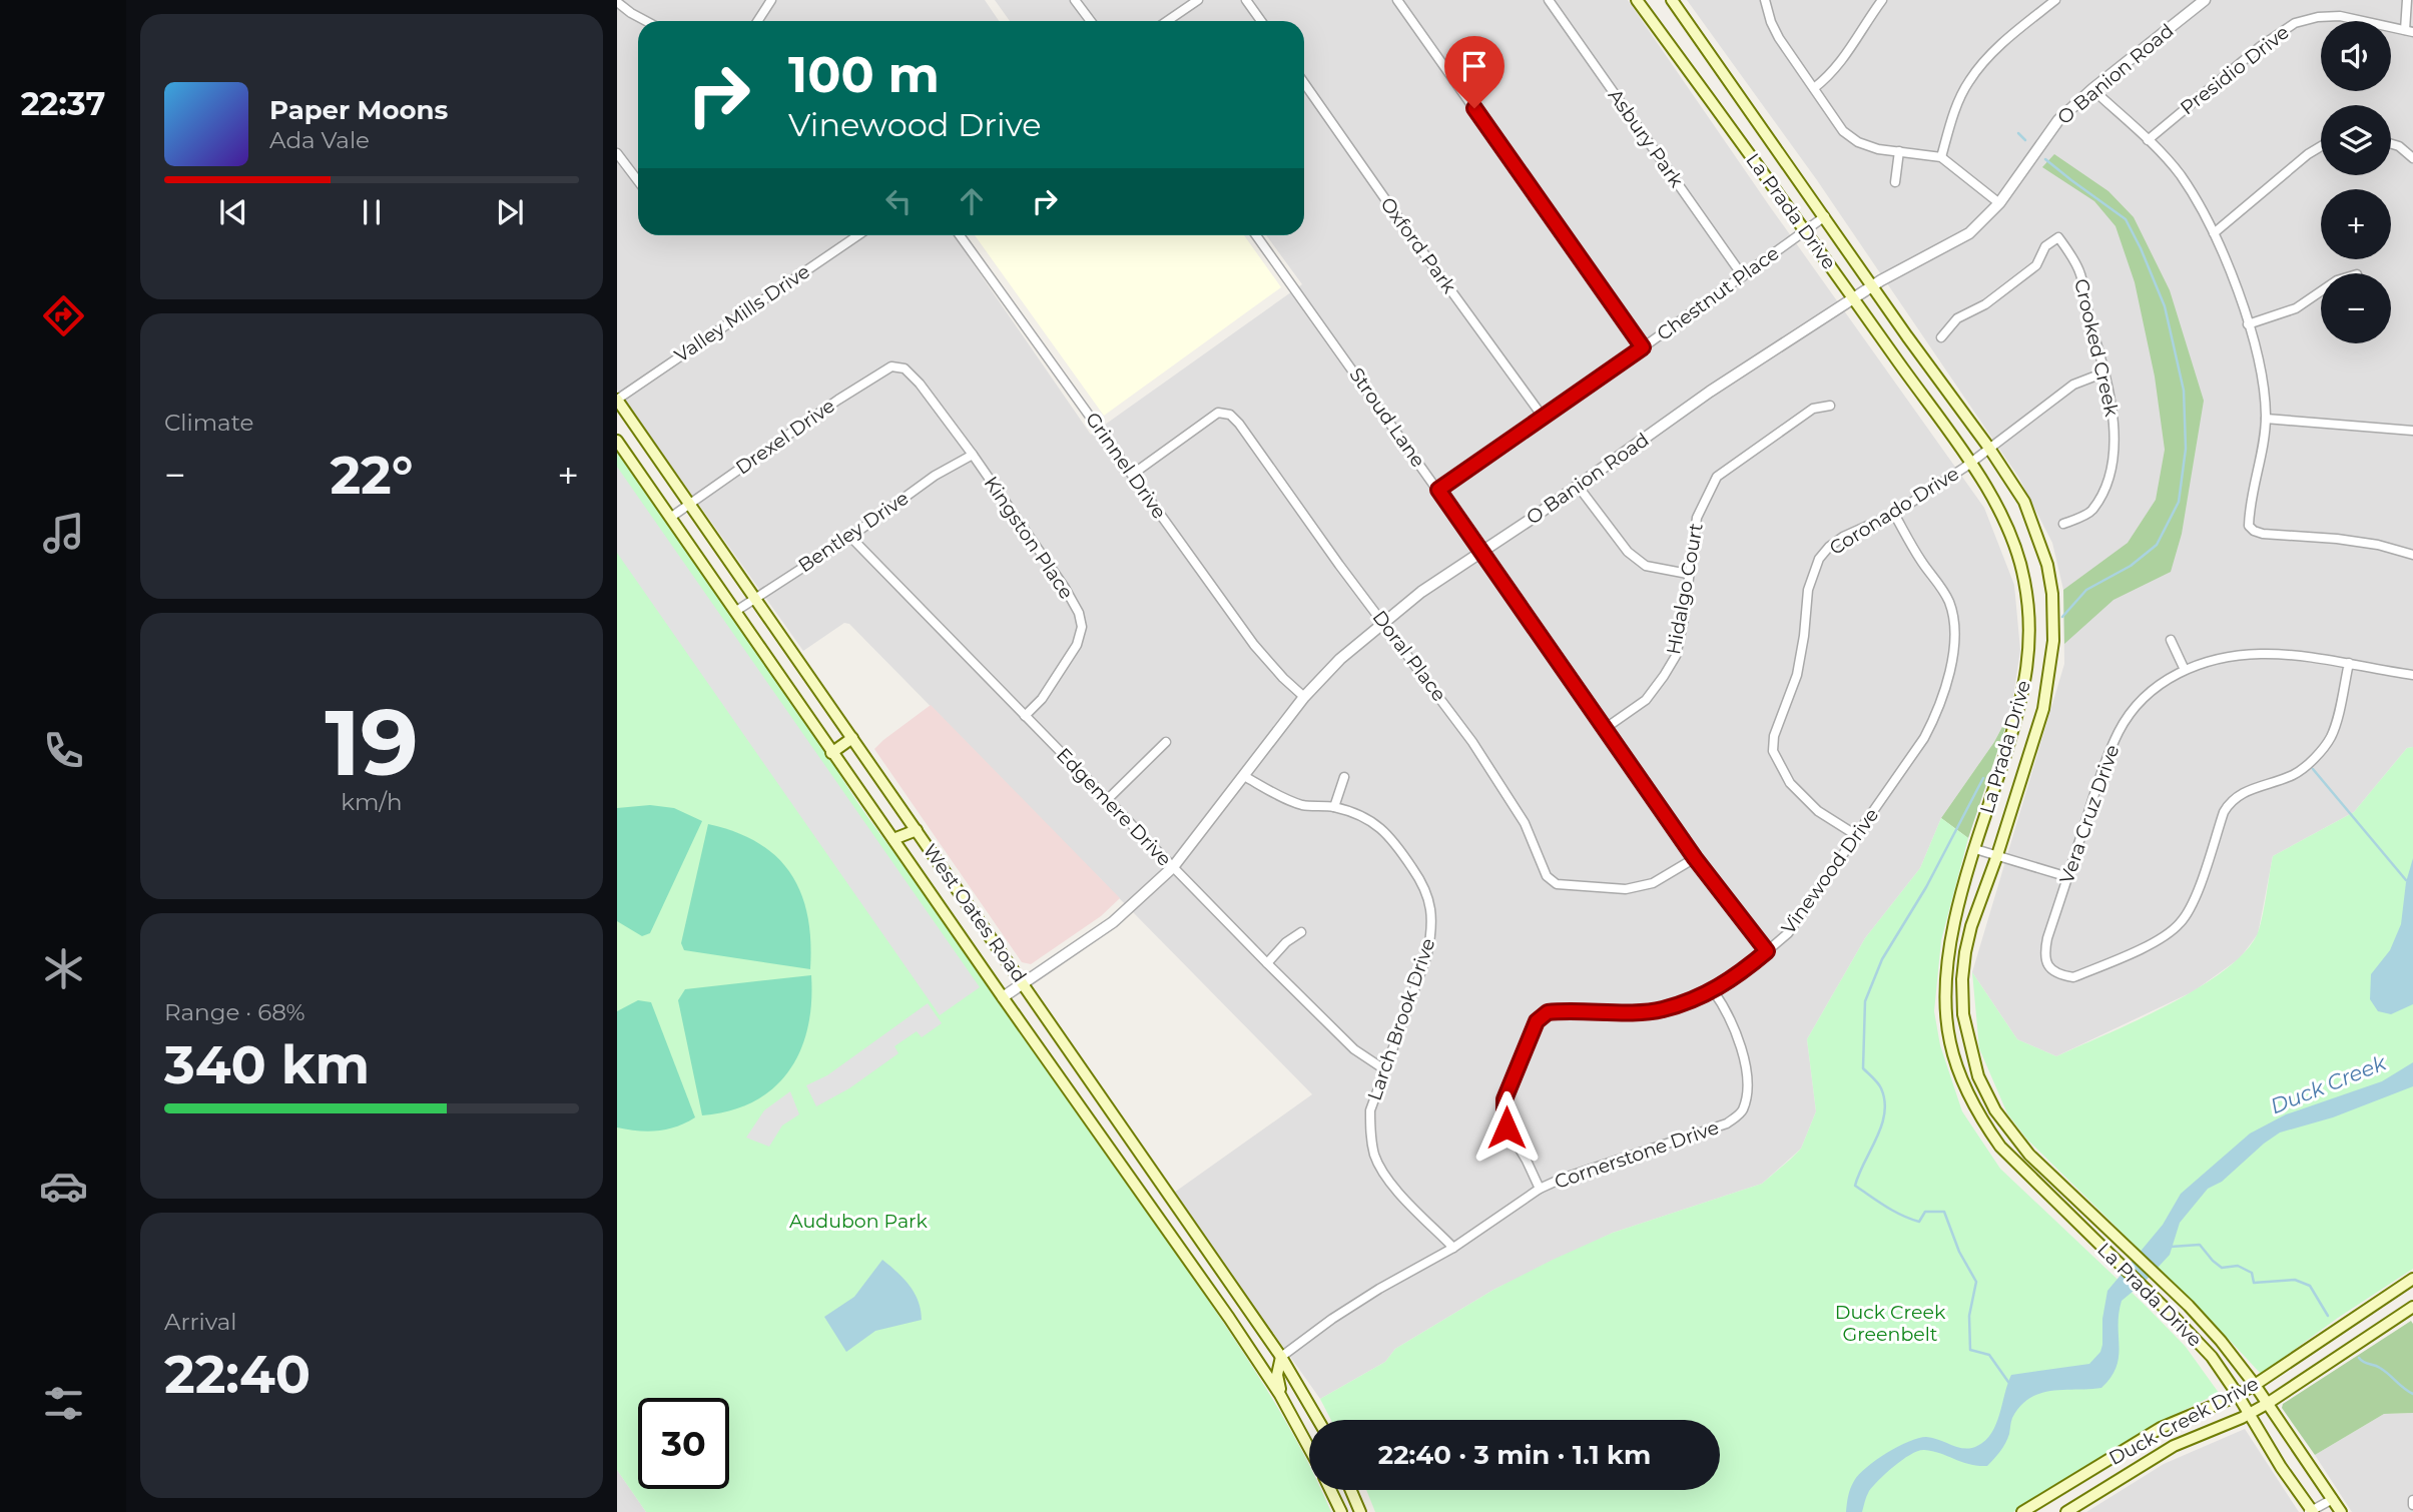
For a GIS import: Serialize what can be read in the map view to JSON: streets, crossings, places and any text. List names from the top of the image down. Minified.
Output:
{"streets":{"main road":["La Prada Drive","West Oates Road","Duck Creek Drive"],"street":["Presidio Drive","O Banion Road","Asbury Park","Oxford Park","Chestnut Place","Valley Mills Drive","Crooked Creek","Stroud Lane","Drexel Drive","Grinnel Drive","Coronado Drive","Bentley Drive","Kingston Place","Hidalgo Court","Doral Place","Edgemere Drive","Vera Cruz Drive","Vinewood Drive","Larch Brook Drive","Cornerstone Drive"]},"crossings":[["O Banion Road","La Prada Drive"],["O Banion Road","Stroud Lane"],["O Banion Road","Grinnel Drive"],["O Banion Road","Doral Place"],["O Banion Road","Edgemere Drive"],["O Banion Road","West Oates Road"],["O Banion Road","Larch Brook Drive"],["Asbury Park","Chestnut Place"],["La Prada Drive","Chestnut Place"],["La Prada Drive","Coronado Drive"],["La Prada Drive","Duck Creek Drive"],["Oxford Park","Chestnut Place"],["Chestnut Place","Stroud Lane"],["Valley Mills Drive","West Oates Road"],["Crooked Creek","Coronado Drive"],["Stroud Lane","Hidalgo Court"],["Stroud Lane","Doral Place"],["Stroud Lane","Vinewood Drive"],["Drexel Drive","Kingston Place"],["Drexel Drive","West Oates Road"],["Grinnel Drive","Doral Place"],["Coronado Drive","Vinewood Drive"],["Bentley Drive","Kingston Place"],["Bentley Drive","Edgemere Drive"],["Bentley Drive","West Oates Road"],["Kingston Place","Edgemere Drive"],["Edgemere Drive","Larch Brook Drive"],["Vinewood Drive","Cornerstone Drive"],["West Oates Road","Cornerstone Drive"],["Larch Brook Drive","Cornerstone Drive"]],"water":["Duck Creek"],"parks":["Audubon Park","Duck Creek Greenbelt"],"page":{"tabs":"22:37","map_buttons":["+","−"],"turn":["100 m","Vinewood Drive"],"song":["Paper Moons","Ada Vale"],"tile":["Climate",["19","km/h"],["Range · 68%","340 km"],["Arrival","22:40"]],"heat":["−","22°","+"],"limit":"30","trip":"22:40 · 3 min · 1.1 km"}}
